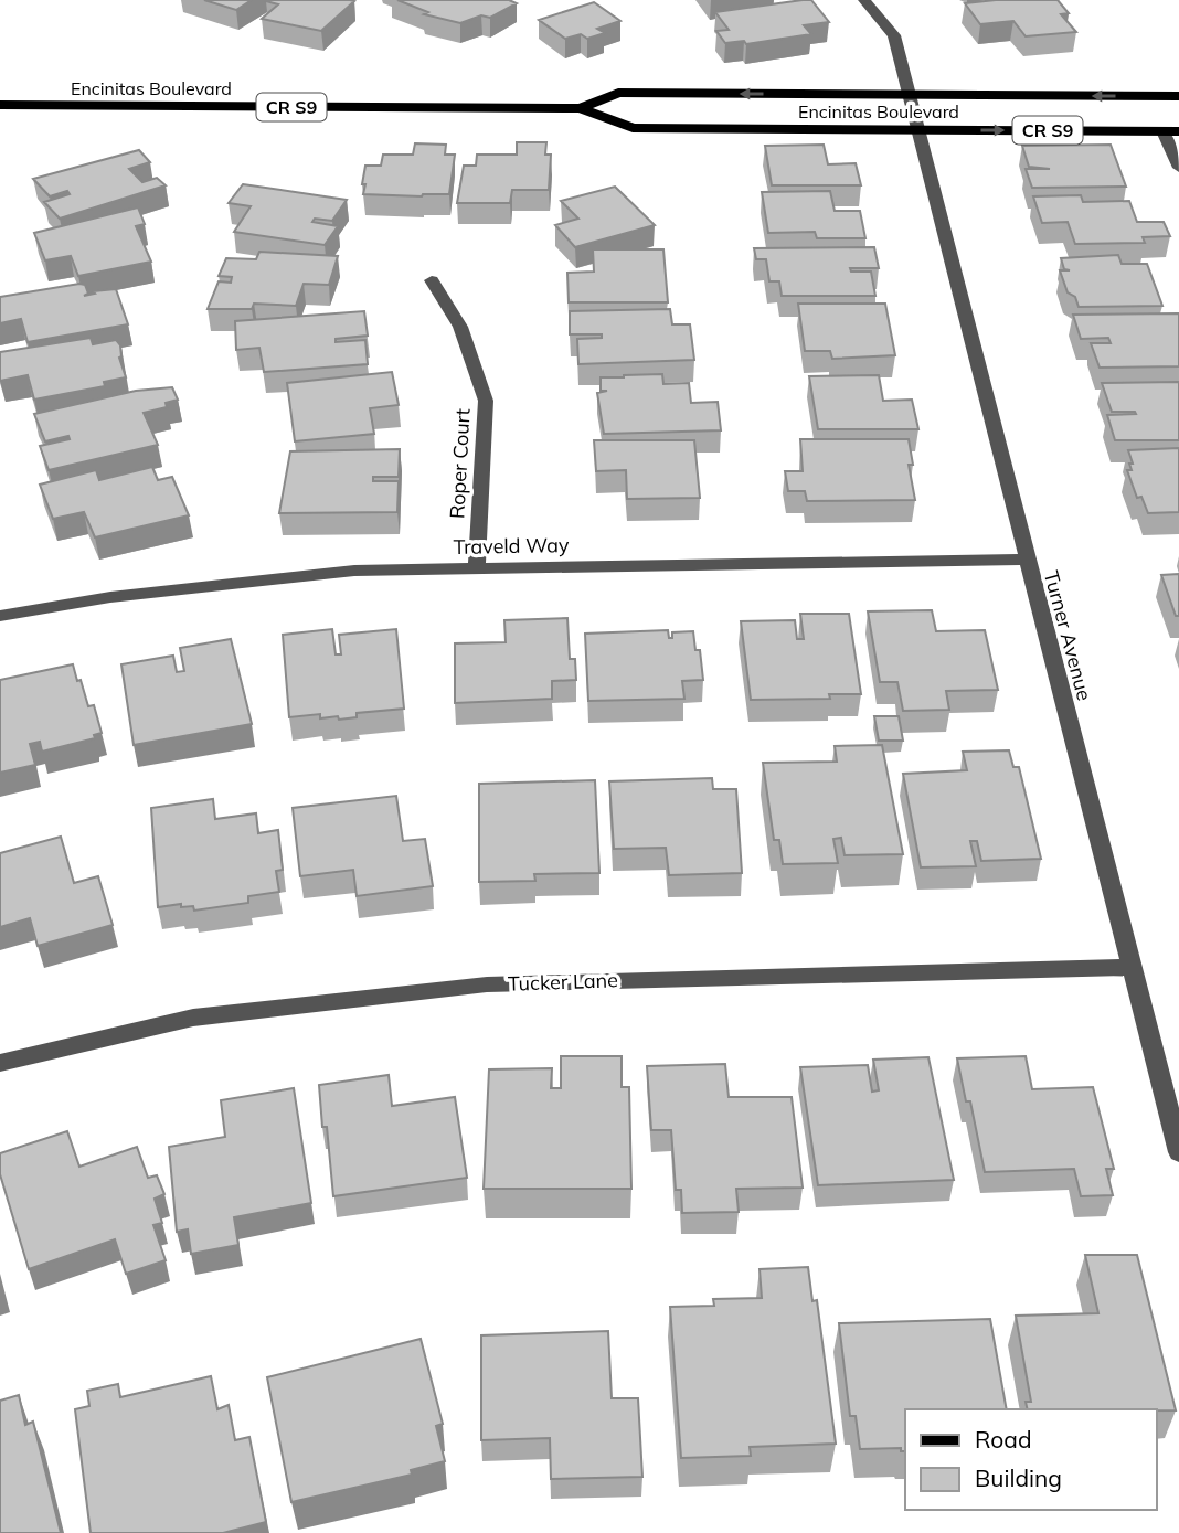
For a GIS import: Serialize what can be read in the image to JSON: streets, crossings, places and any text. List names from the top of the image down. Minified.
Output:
{"streets":{"main road":["Encinitas Boulevard","CR S9"],"street":["Roper Court","Traveld Way","Turner Avenue","Tucker Lane"]},"crossings":[["Encinitas Boulevard","Turner Avenue"],["Roper Court","Traveld Way"],["Traveld Way","Turner Avenue"],["Turner Avenue","Tucker Lane"]],"legend":["Road","Building"]}
